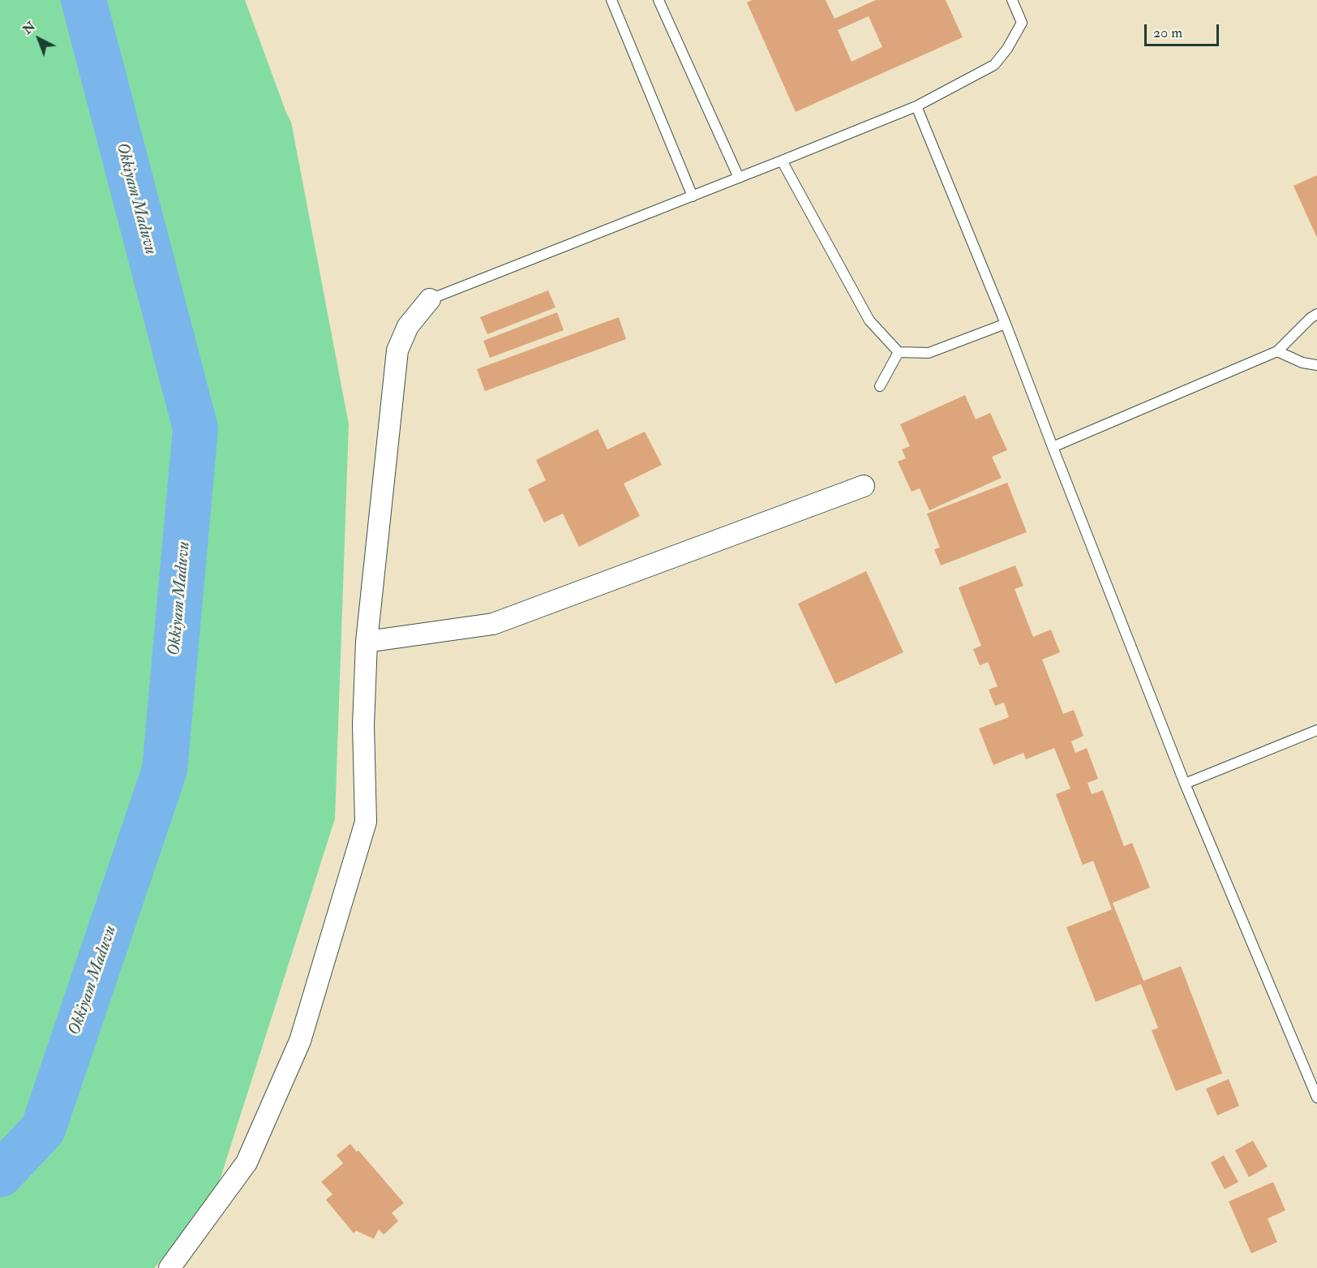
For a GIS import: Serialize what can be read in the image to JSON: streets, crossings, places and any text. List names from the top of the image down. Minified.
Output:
{"water":["Okkiyam Maduvu"],"scale_bar":"20 m","north":"top left"}
